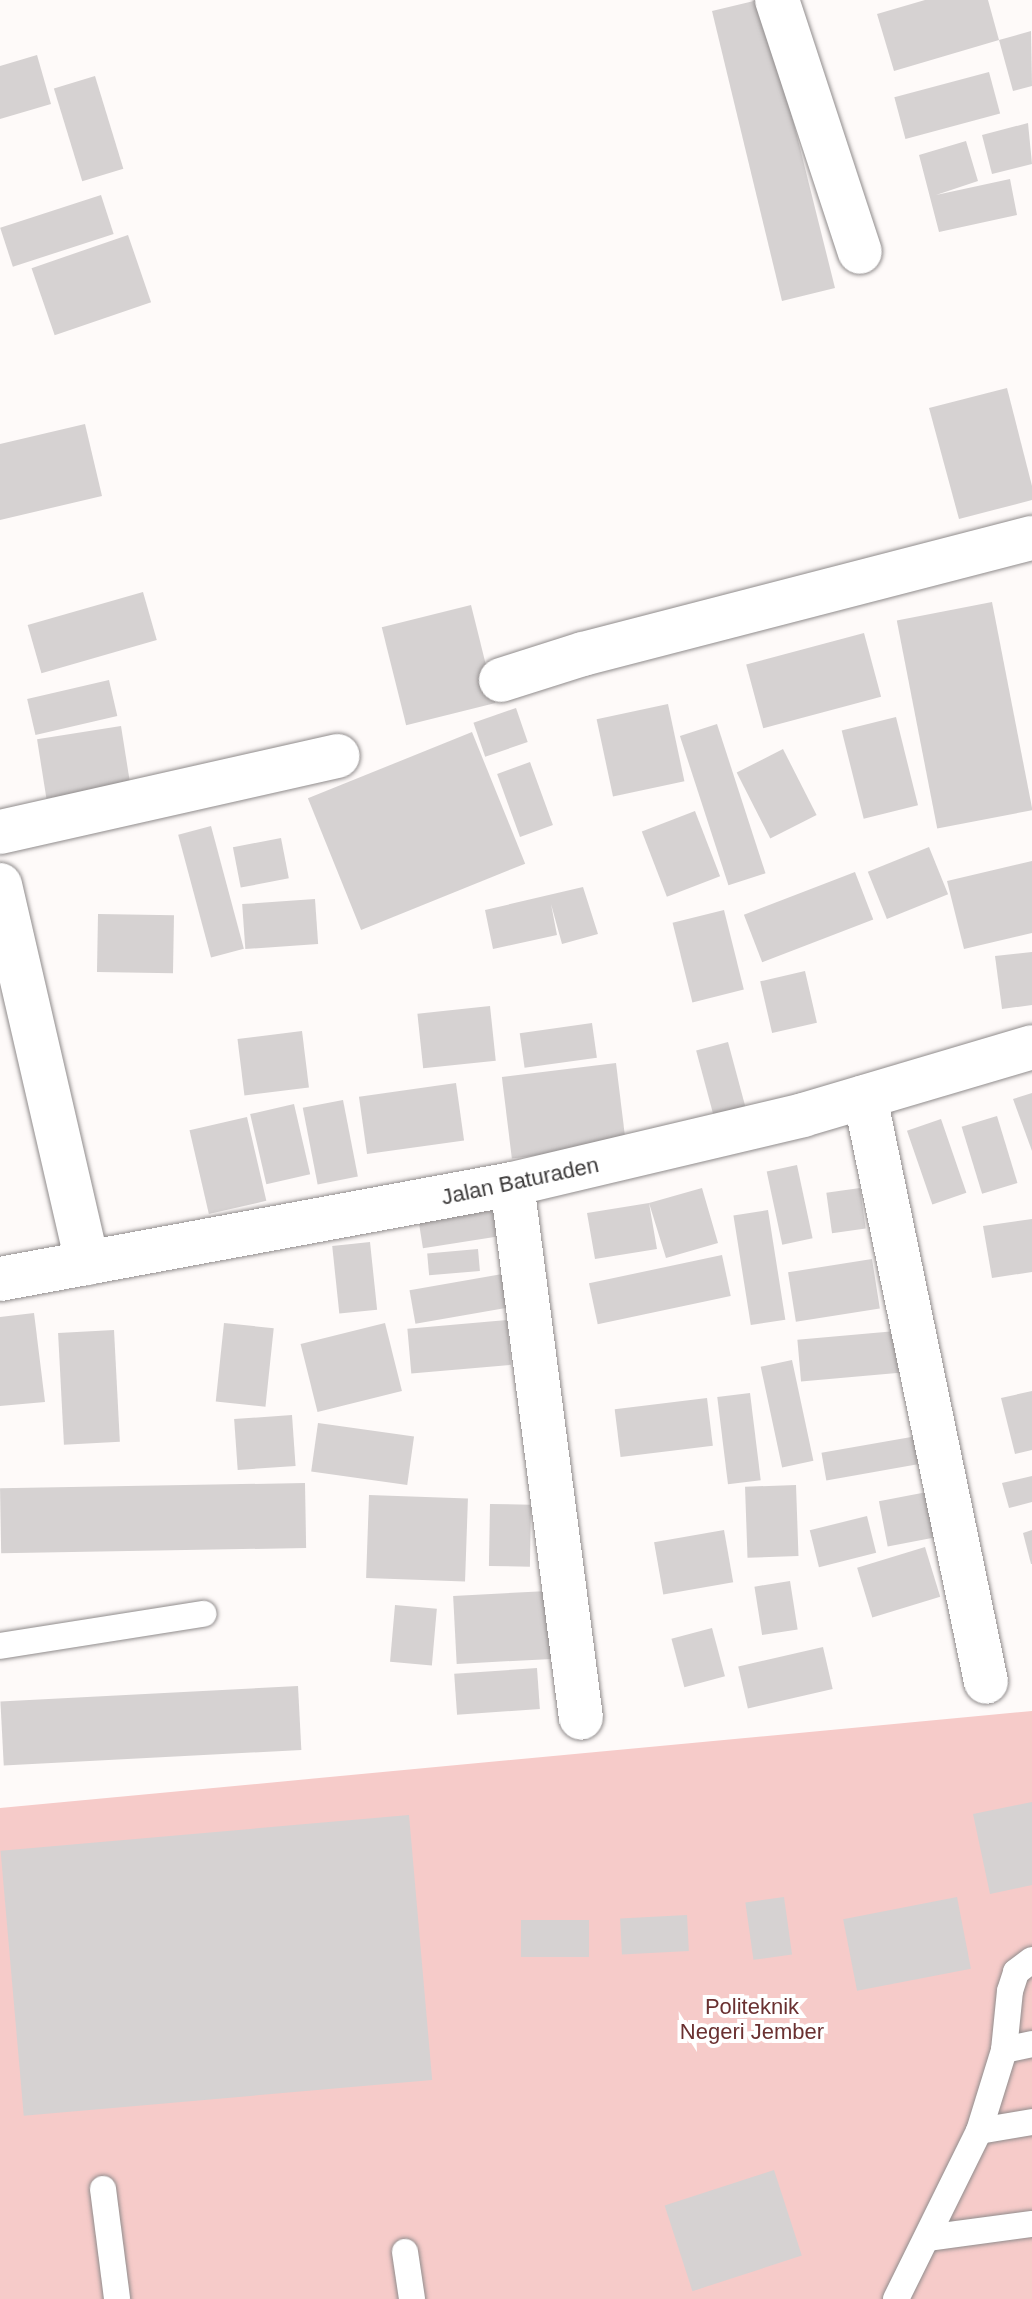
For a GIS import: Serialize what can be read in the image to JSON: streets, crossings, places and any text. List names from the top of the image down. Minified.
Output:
{"streets":{"street":["Jalan Baturaden"]},"parks":["Politeknik Negeri Jember"]}
